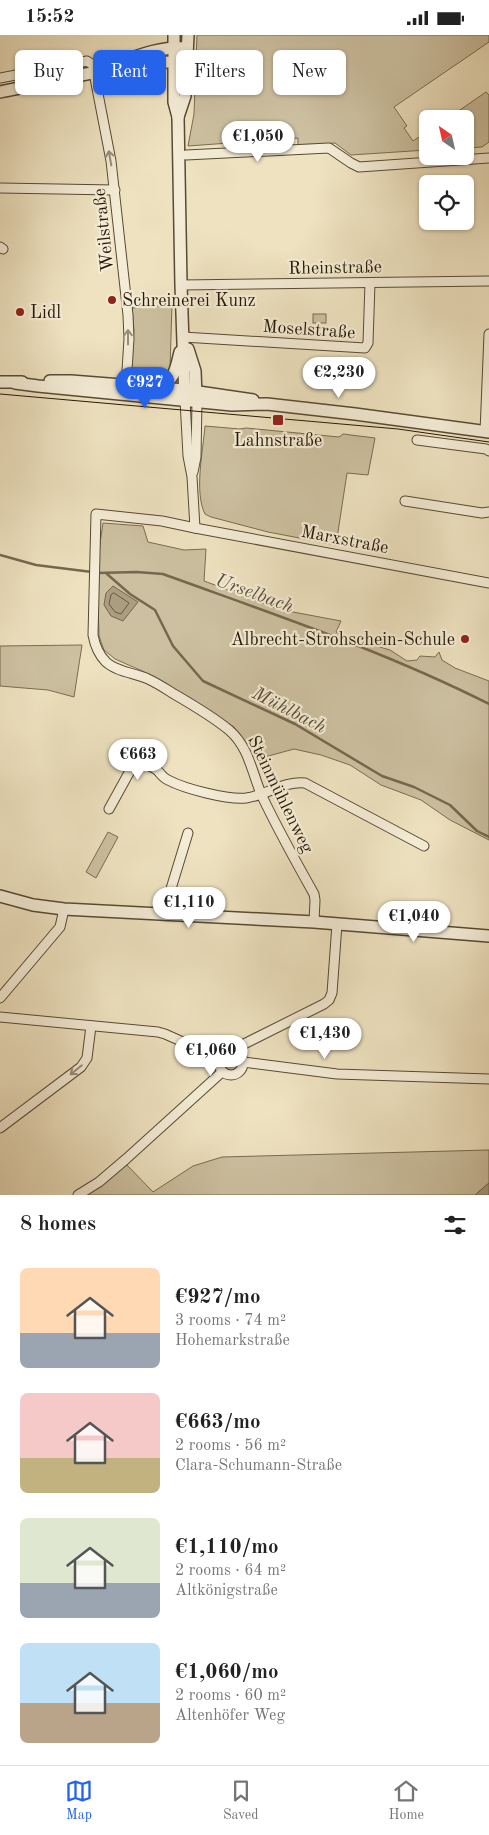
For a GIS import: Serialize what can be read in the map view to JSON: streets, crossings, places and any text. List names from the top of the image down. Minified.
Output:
{"streets":{"street":["Weilstraße","Rheinstraße","Moselstraße","Marxstraße","Steinmühlenweg"]},"crossings":[["Rheinstraße","Moselstraße"],["Marxstraße","Steinmühlenweg"]],"water":["Urselbach","Mühlbach"],"places":{"other":["Schreinerei Kunz","Lidl","Albrecht-Strohschein-Schule"],"transit":["Lahnstraße"]},"north":"top left","page":{"status":"15:52","chip":["Buy","Rent","Filters","New"],"price":["€1,050","€2,230","€927","€663","€1,110","€1,040","€1,430","€1,060"],"heading":"8 homes","list":[{"name":"€927/mo","note":"3 rooms · 74 m² · Hohemarkstraße"},{"name":"€663/mo","note":"2 rooms · 56 m² · Clara-Schumann-Straße"},{"name":"€1,110/mo","note":"2 rooms · 64 m² · Altkönigstraße"},{"name":"€1,060/mo","note":"2 rooms · 60 m² · Altenhöfer Weg"}],"tabs":["Map","Saved","Home"]}}
